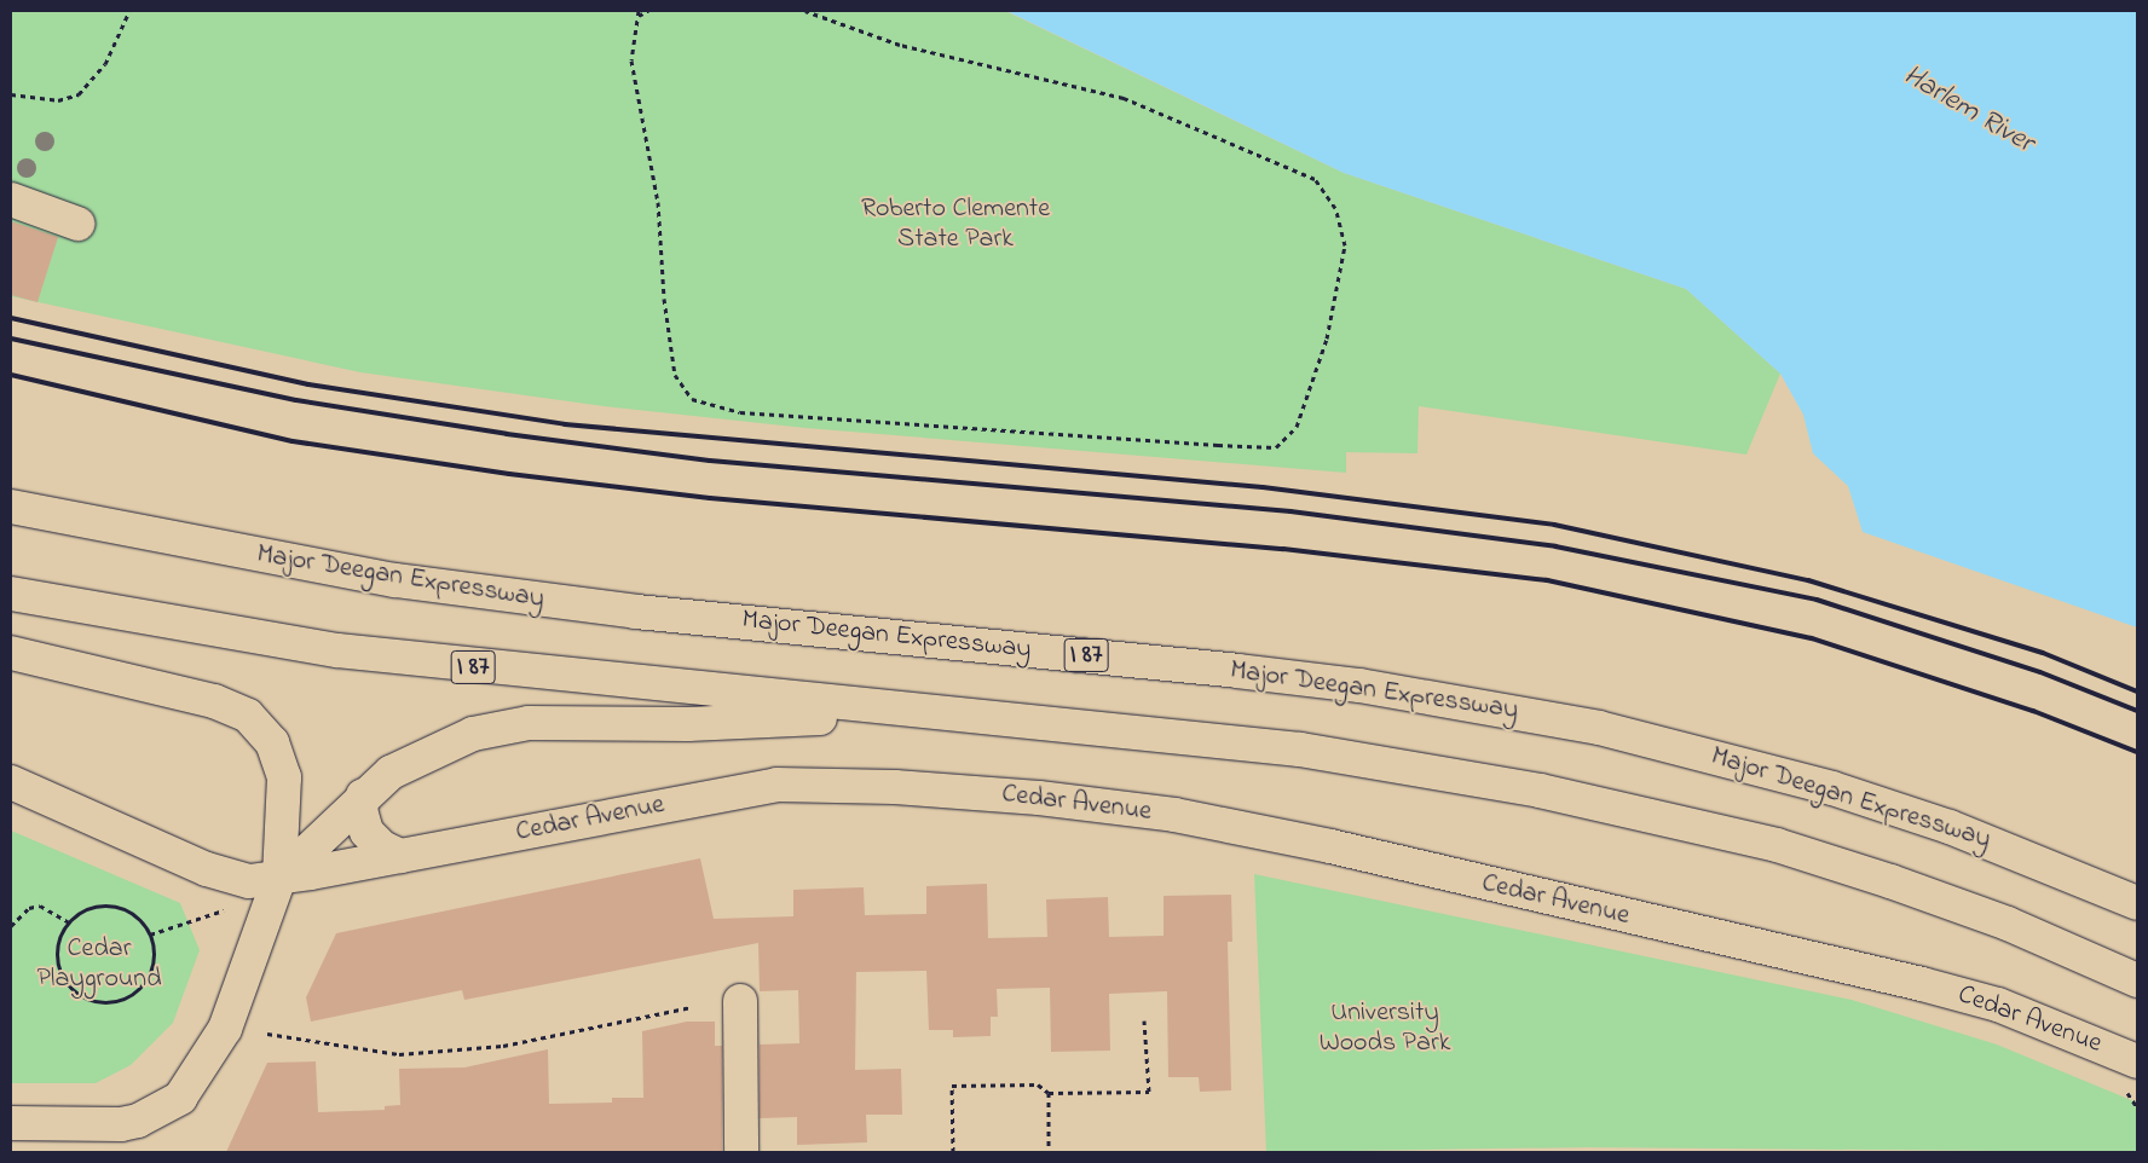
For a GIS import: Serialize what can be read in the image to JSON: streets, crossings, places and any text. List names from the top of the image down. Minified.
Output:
{"streets":{"main road":["Major Deegan Expressway","I 87","Cedar Avenue"]},"water":["Harlem River"],"parks":["Roberto Clemente State Park","Cedar Playground","University Woods Park"]}
